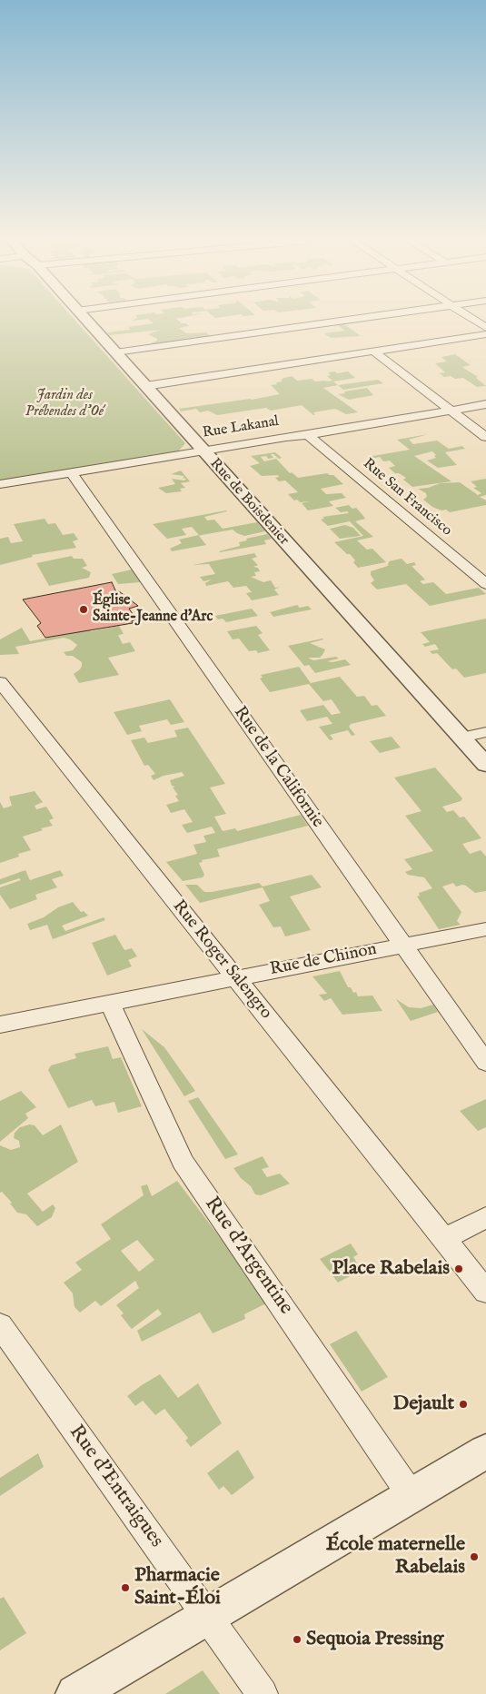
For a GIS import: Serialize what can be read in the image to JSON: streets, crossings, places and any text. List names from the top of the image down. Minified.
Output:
{"streets":{"street":["Rue Lakanal","Rue San Francisco","Rue de Boisdenier","Rue de la Californie","Rue Roger Salengro","Rue de Chinon","Rue d'Argentine","Rue d'Entraigues"]},"crossings":[["Rue Lakanal","Rue San Francisco"],["Rue Lakanal","Rue de Boisdenier"],["Rue Lakanal","Rue de la Californie"],["Rue de la Californie","Rue de Chinon"],["Rue Roger Salengro","Rue de Chinon"],["Rue de Chinon","Rue d'Argentine"]],"parks":["Jardin des Prébendes d'Oé"],"places":["Église Sainte-Jeanne d'Arc","Place Rabelais","Dejault","École maternelle Rabelais","Pharmacie Saint-Éloi","Sequoia Pressing"]}
